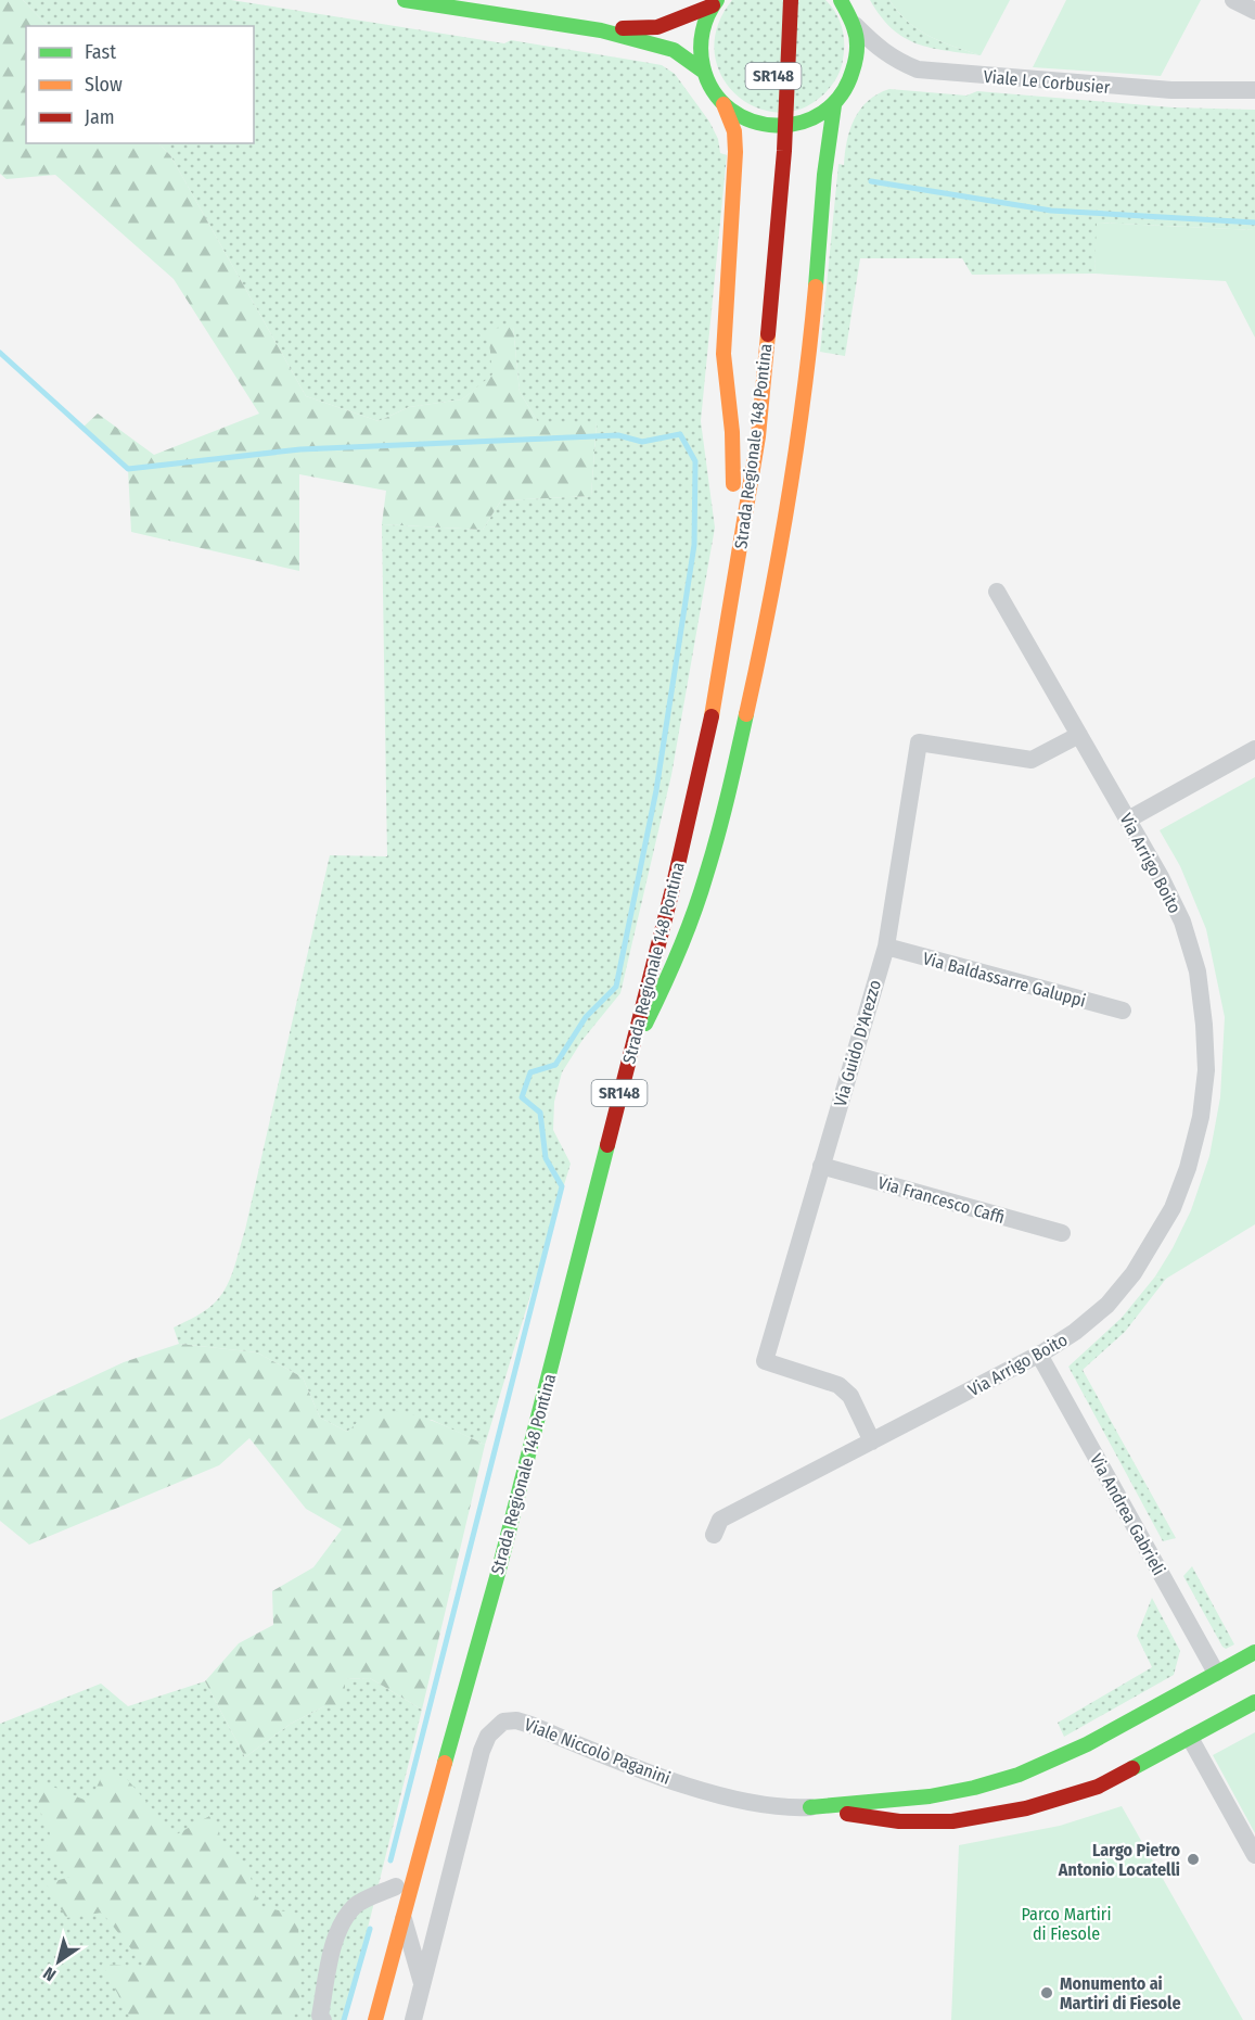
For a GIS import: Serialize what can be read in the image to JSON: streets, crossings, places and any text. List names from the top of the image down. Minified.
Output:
{"streets":{"main road":["SR148","Strada Regionale 148 Pontina","Viale Niccolò Paganini"],"street":["Viale Le Corbusier","Via Arrigo Boito","Via Baldassarre Galuppi","Via Guido D'Arezzo","Via Francesco Caffi","Via Andrea Gabrieli"]},"crossings":[["Via Arrigo Boito","Via Guido D'Arezzo"],["Via Arrigo Boito","Via Andrea Gabrieli"],["Via Baldassarre Galuppi","Via Guido D'Arezzo"],["Via Guido D'Arezzo","Via Francesco Caffi"],["Via Andrea Gabrieli","Viale Niccolò Paganini"]],"parks":["Parco Martiri di Fiesole"],"places":["Largo Pietro Antonio Locatelli","Monumento ai Martiri di Fiesole"],"legend":["Fast","Slow","Jam"],"north":"bottom left"}
